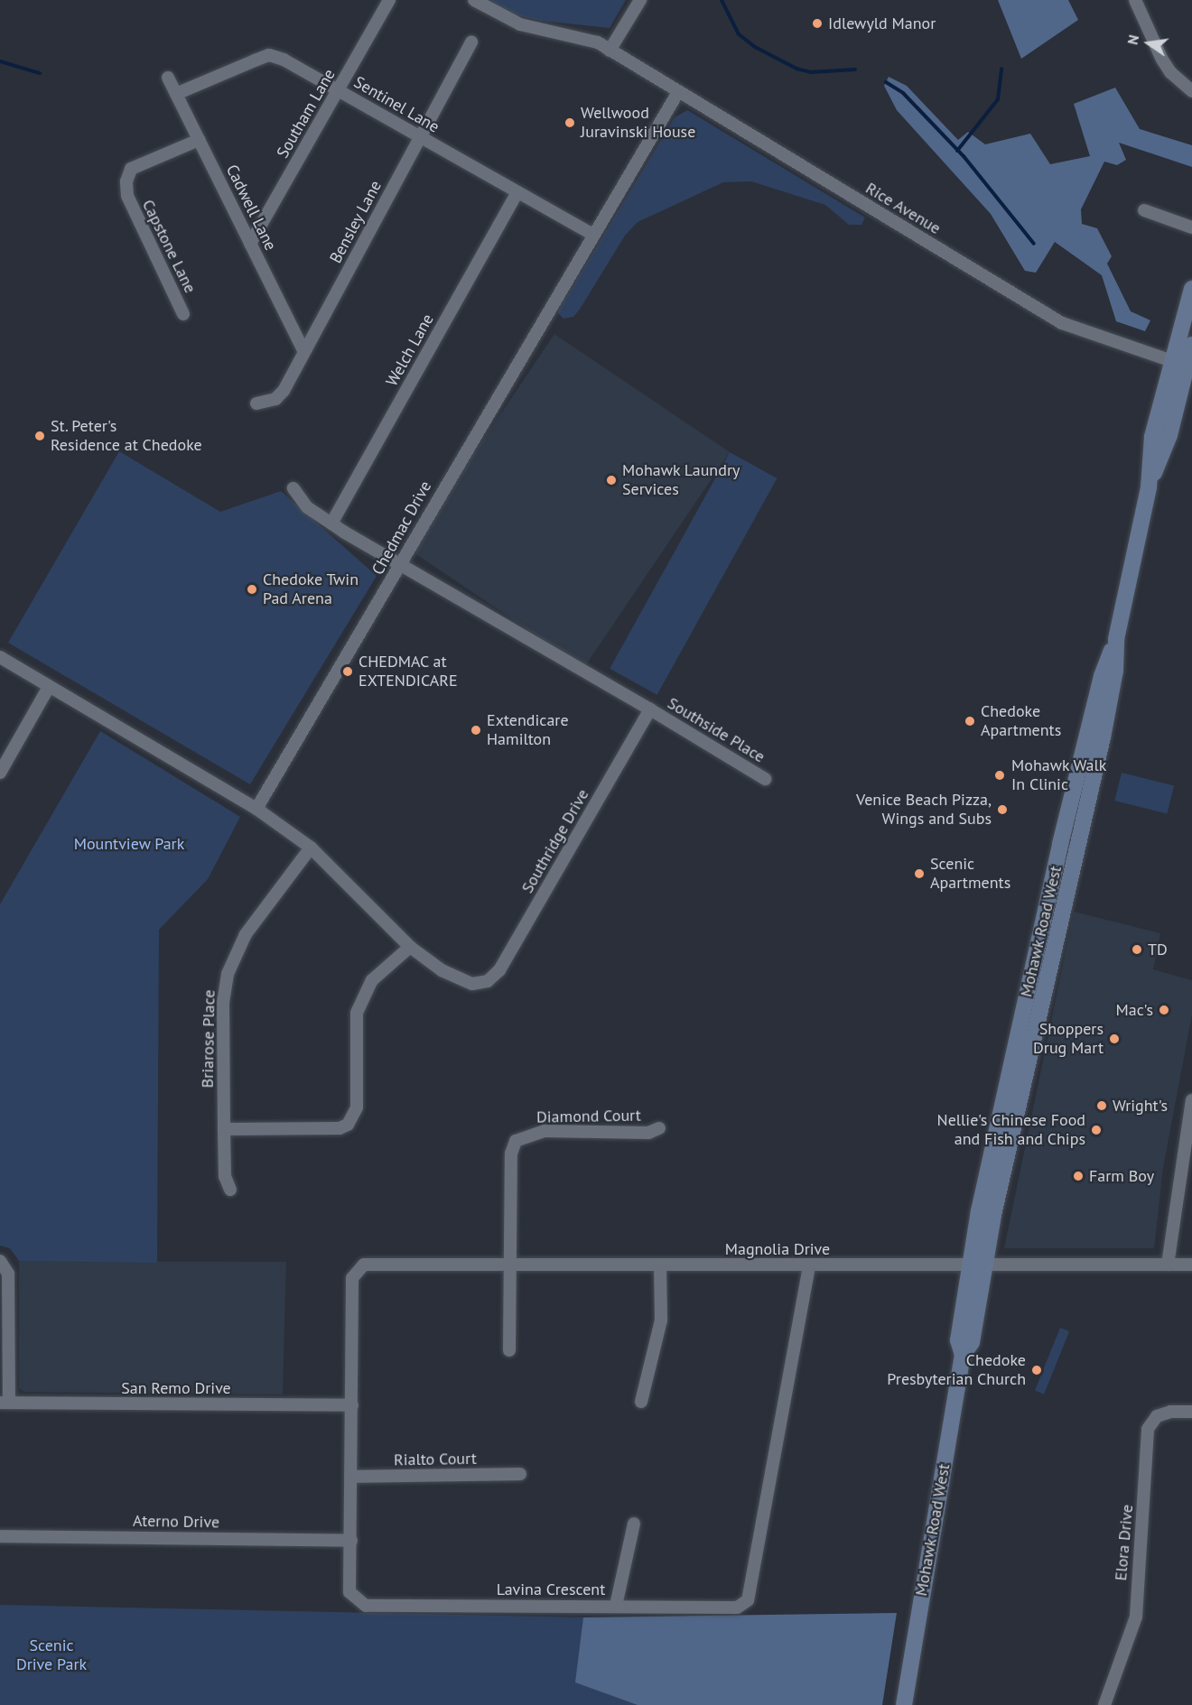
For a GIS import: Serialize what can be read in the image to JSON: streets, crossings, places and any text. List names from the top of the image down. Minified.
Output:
{"streets":{"main road":["Mohawk Road West"],"street":["Sentinel Lane","Southam Lane","Cadwell Lane","Rice Avenue","Bensley Lane","Capstone Lane","Welch Lane","Chedmac Drive","Southside Place","Southridge Drive","Briarose Place","Diamond Court","Magnolia Drive","San Remo Drive","Rialto Court","Aterno Drive","Elora Drive","Lavina Crescent"]},"crossings":[["Sentinel Lane","Southam Lane"],["Sentinel Lane","Cadwell Lane"],["Sentinel Lane","Bensley Lane"],["Sentinel Lane","Welch Lane"],["Sentinel Lane","Chedmac Drive"],["Southam Lane","Cadwell Lane"],["Cadwell Lane","Bensley Lane"],["Cadwell Lane","Capstone Lane"],["Rice Avenue","Chedmac Drive"],["Rice Avenue","Mohawk Road West"],["Chedmac Drive","Southridge Drive"],["Southside Place","Southridge Drive"],["Southridge Drive","Briarose Place"],["Mohawk Road West","Magnolia Drive"],["Diamond Court","Magnolia Drive"],["Magnolia Drive","Lavina Crescent"],["San Remo Drive","Lavina Crescent"],["Rialto Court","Lavina Crescent"],["Aterno Drive","Lavina Crescent"]],"parks":["Mountview Park","Scenic Drive Park"],"places":["Idlewyld Manor","Wellwood Juravinski House","St. Peter's Residence at Chedoke","Mohawk Laundry Services","Chedoke Twin Pad Arena","CHEDMAC at EXTENDICARE","Chedoke Apartments","Extendicare Hamilton","Mohawk Walk In Clinic","Venice Beach Pizza, Wings and Subs","Scenic Apartments","TD","Mac's","Shoppers Drug Mart","Wright's","Nellie's Chinese Food and Fish and Chips","Farm Boy","Chedoke Presbyterian Church"],"north":"left"}
